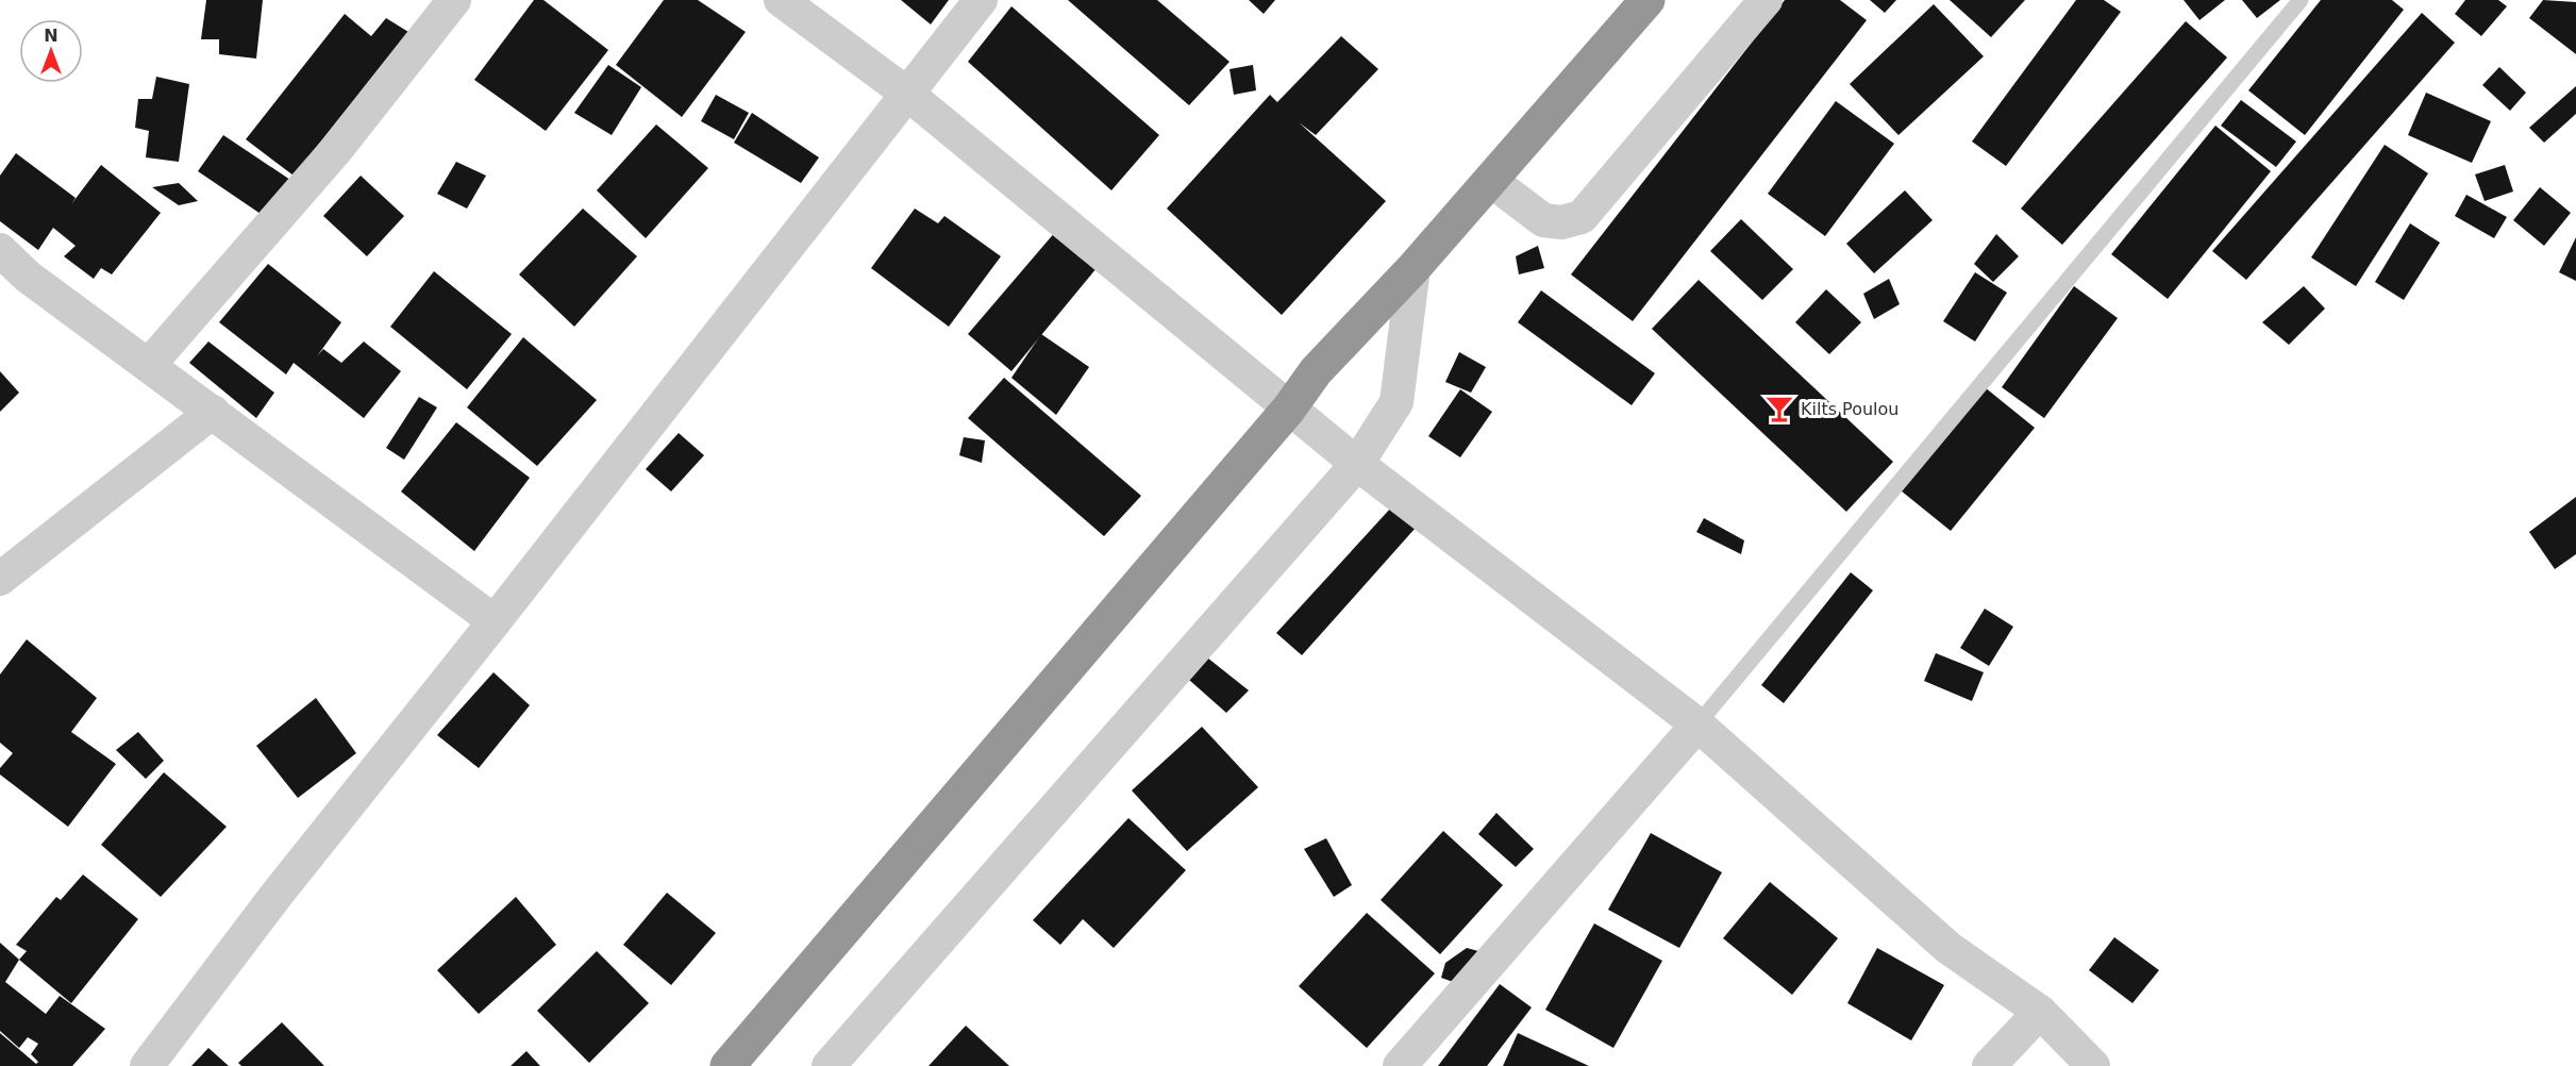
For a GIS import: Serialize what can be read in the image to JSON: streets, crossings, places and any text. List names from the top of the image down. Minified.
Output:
{"places":{"bar":["Kilts Poulou"]},"north":"top"}
